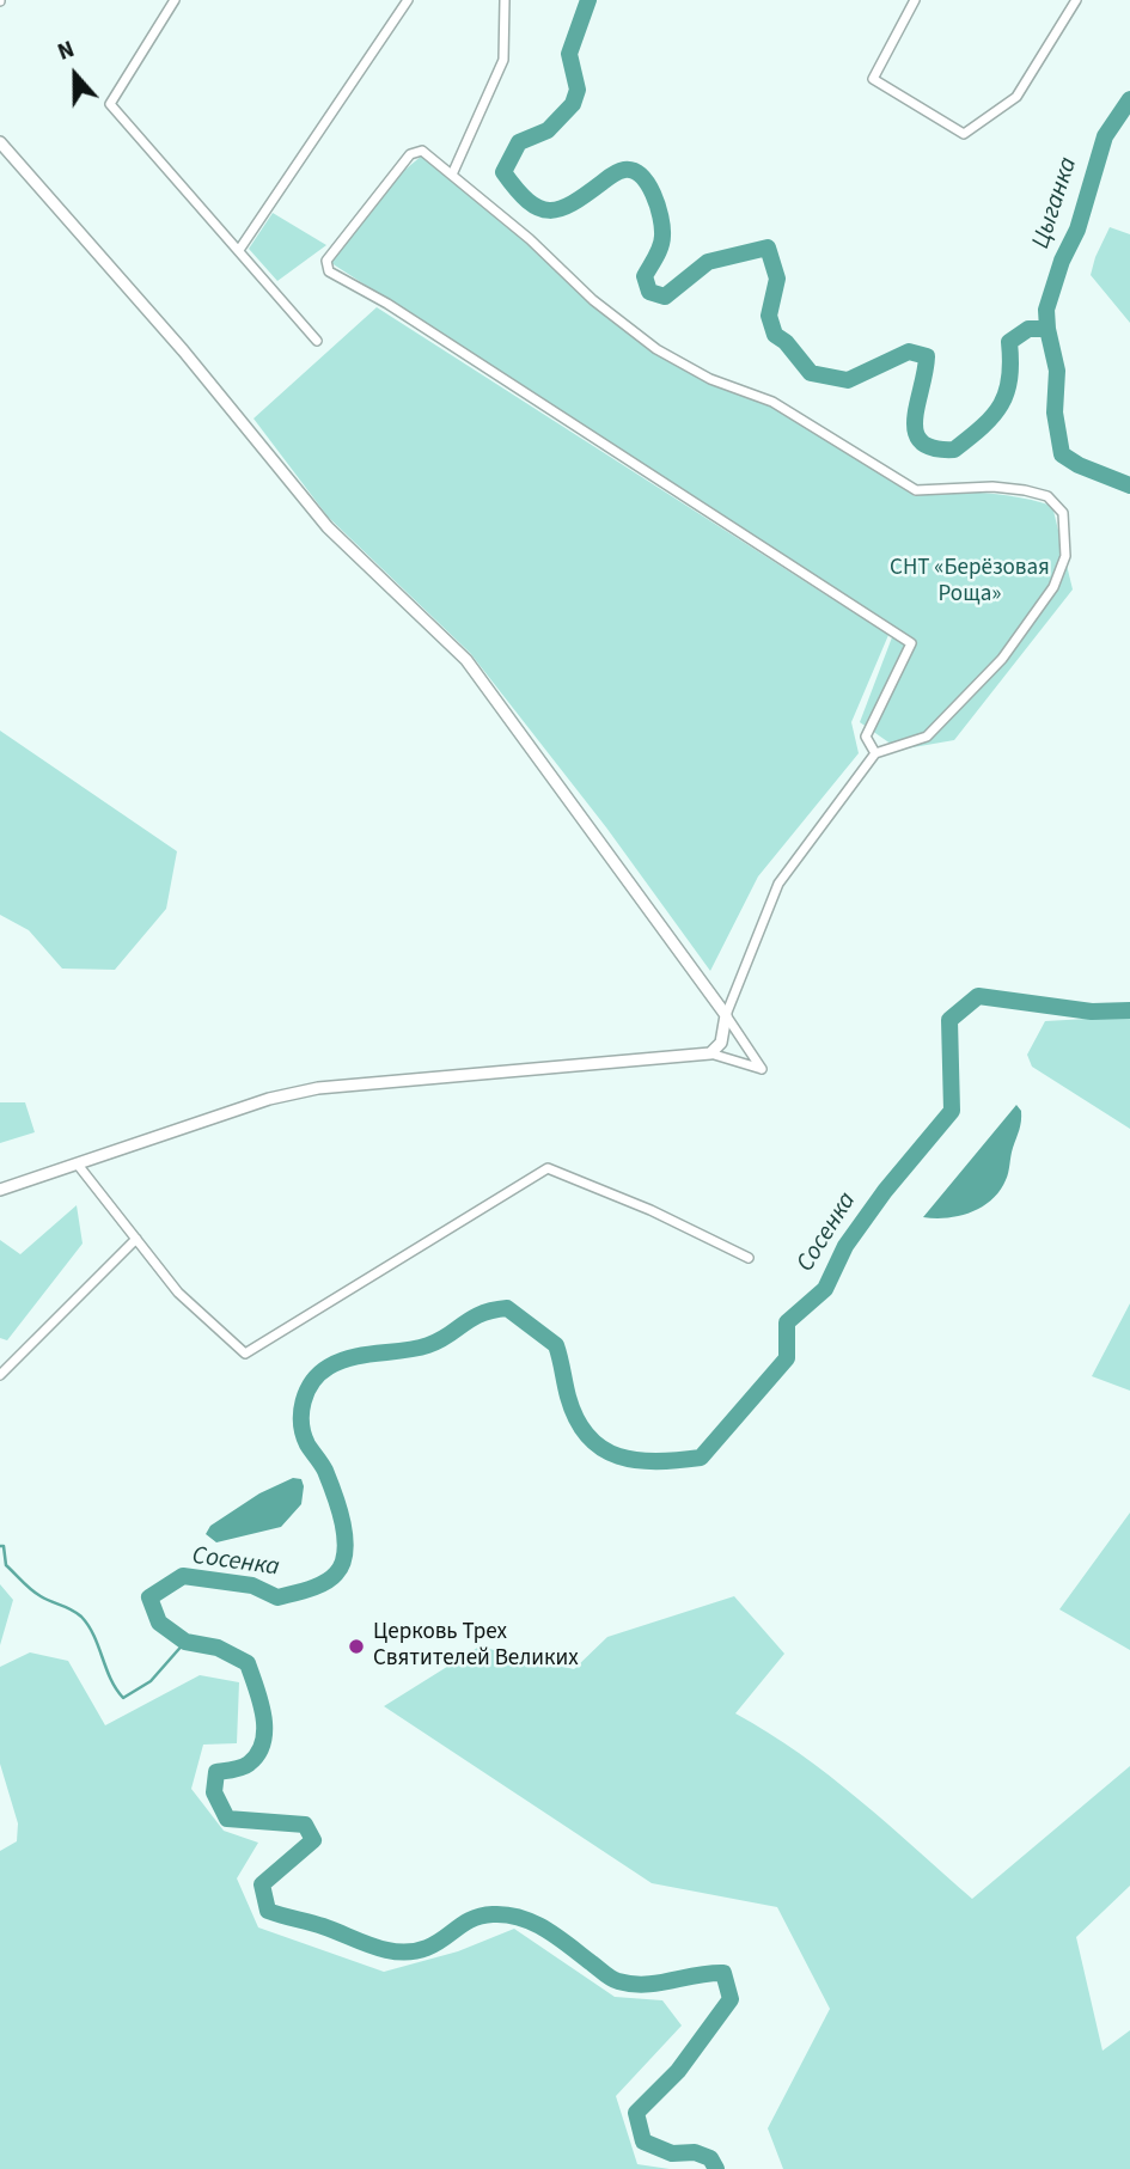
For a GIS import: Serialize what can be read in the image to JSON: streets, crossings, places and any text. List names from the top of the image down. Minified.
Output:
{"water":["Цыганка","Сосенка"],"parks":["СНТ «Берёзовая Роща»"],"places":["Церковь Трех Святителей Великих"],"north":"top"}
